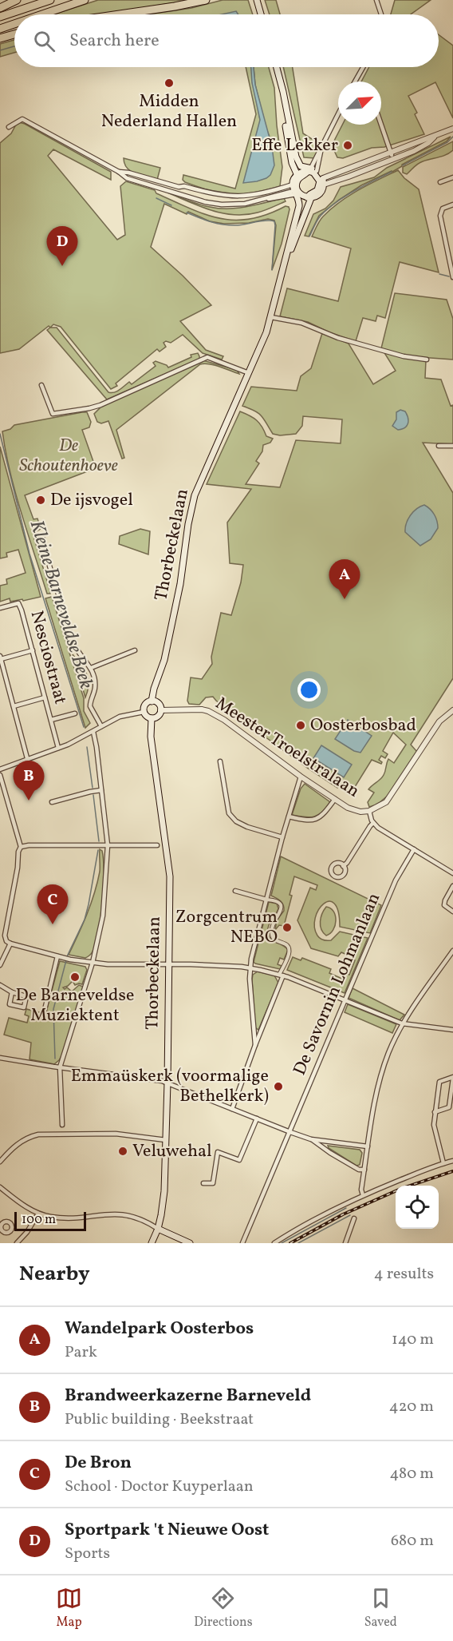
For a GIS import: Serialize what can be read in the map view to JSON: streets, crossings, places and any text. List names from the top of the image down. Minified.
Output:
{"streets":{"main road":["Thorbeckelaan"],"street":["Nesciostraat","Meester Troelstralaan","De Savornin Lohmanlaan"]},"crossings":[["Thorbeckelaan","Meester Troelstralaan"]],"water":["Kleine Barneveldse Beek"],"parks":["De Schoutenhoeve"],"places":["Midden Nederland Hallen","Effe Lekker","De ijsvogel","Oosterbosbad","Zorgcentrum NEBO","De Barneveldse Muziektent","Emmaüskerk (voormalige Bethelkerk)","Veluwehal"],"scale_bar":"100 m","north":"top right","page":{"search":"Search here","pins":["D","A","B","C"],"scale":"100 m","heading":["Nearby","4 results"],"list":[{"mark":"A","name":"Wandelpark Oosterbos","note":"Park","value":"140 m"},{"mark":"B","name":"Brandweerkazerne Barneveld","note":"Public building · Beekstraat","value":"420 m"},{"mark":"C","name":"De Bron","note":"School · Doctor Kuyperlaan","value":"480 m"},{"mark":"D","name":"Sportpark 't Nieuwe Oost","note":"Sports","value":"680 m"}],"nav":["Map","Directions","Saved"]}}
